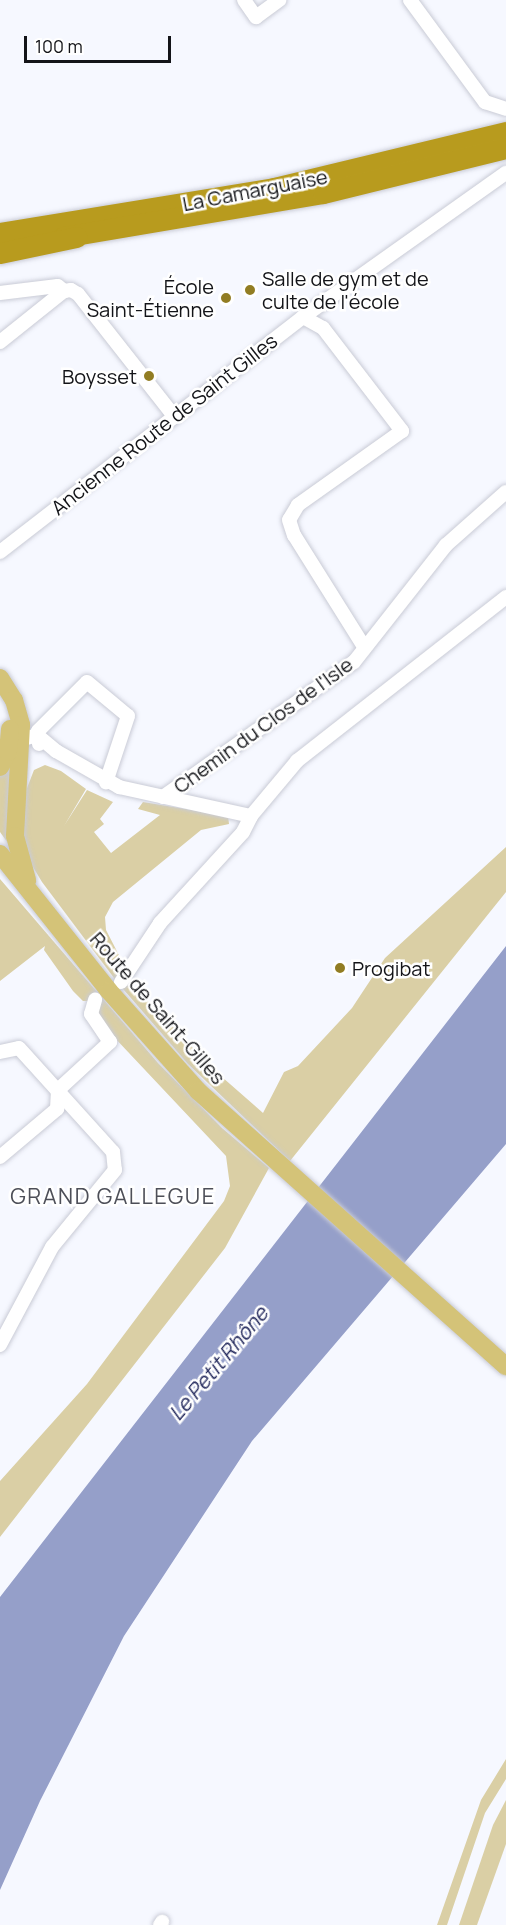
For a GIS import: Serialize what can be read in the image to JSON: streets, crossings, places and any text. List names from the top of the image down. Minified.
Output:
{"streets":{"highway":["La Camarguaise"],"main road":["Route de Saint-Gilles"],"street":["Ancienne Route de Saint Gilles","Chemin du Clos de l'Isle"]},"districts":["GRAND GALLEGUE"],"water":["Le Petit Rhône"],"places":["Salle de gym et de culte de l'école","École Saint-Étienne","Boysset","Progibat"],"scale_bar":"100 m"}
